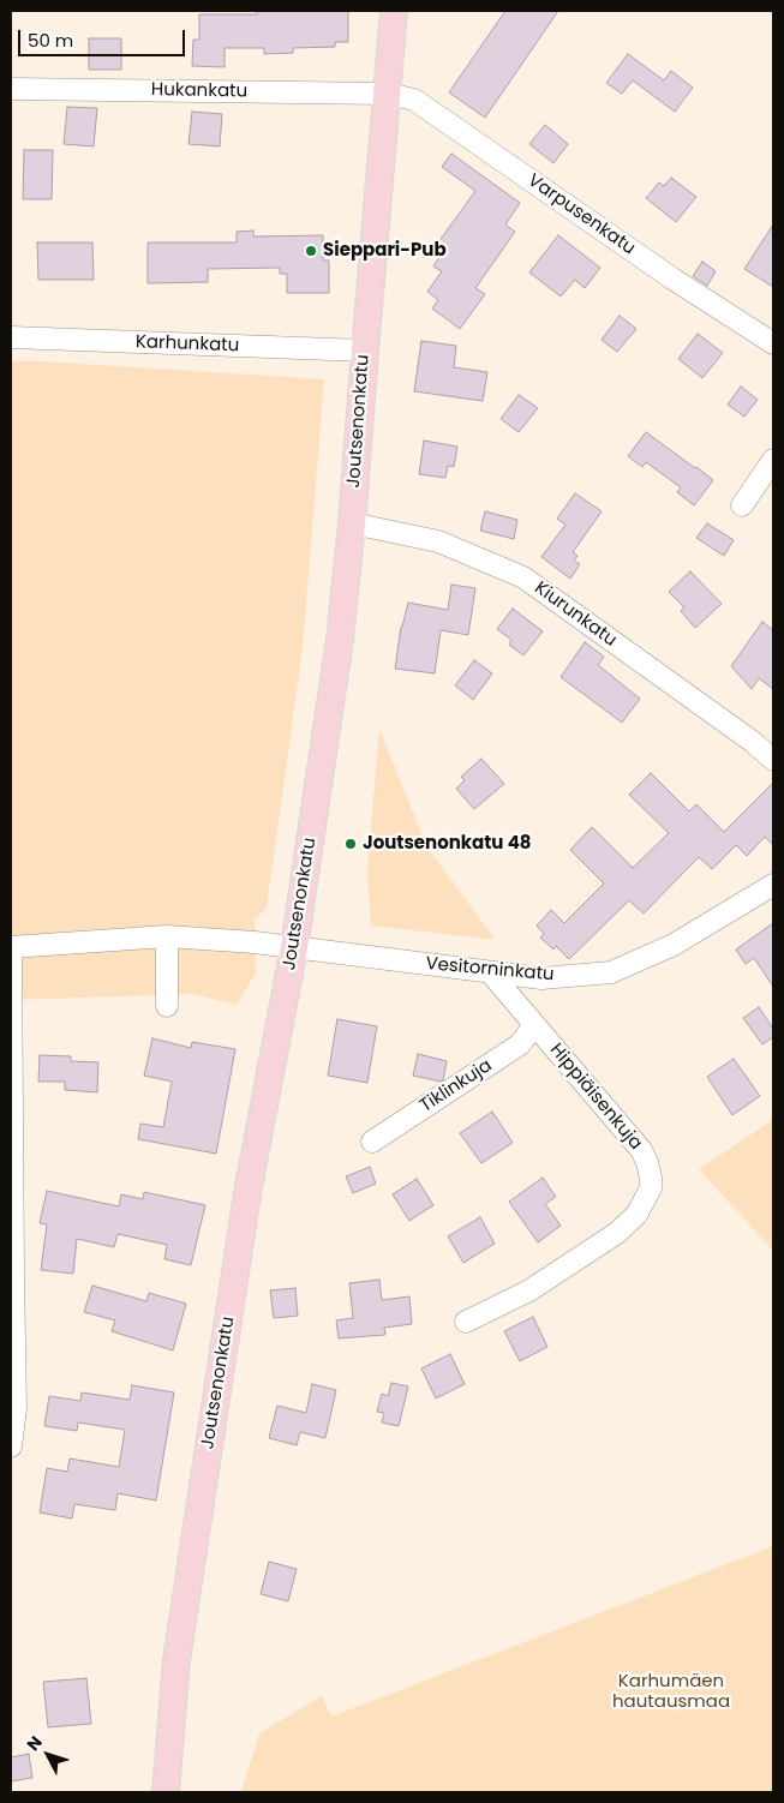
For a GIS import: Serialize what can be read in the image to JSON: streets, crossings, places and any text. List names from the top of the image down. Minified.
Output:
{"streets":{"main road":["Joutsenonkatu"],"street":["Hukankatu","Varpusenkatu","Karhunkatu","Kiurunkatu","Vesitorninkatu","Tiklinkuja","Hippiäisenkuja"]},"crossings":[["Hukankatu","Varpusenkatu"],["Hukankatu","Joutsenonkatu"],["Varpusenkatu","Joutsenonkatu"],["Karhunkatu","Joutsenonkatu"],["Joutsenonkatu","Kiurunkatu"],["Joutsenonkatu","Vesitorninkatu"],["Vesitorninkatu","Hippiäisenkuja"],["Tiklinkuja","Hippiäisenkuja"]],"parks":["Karhumäen hautausmaa"],"places":["Sieppari-Pub","Joutsenonkatu 48"],"scale_bar":"50 m","north":"top left"}
